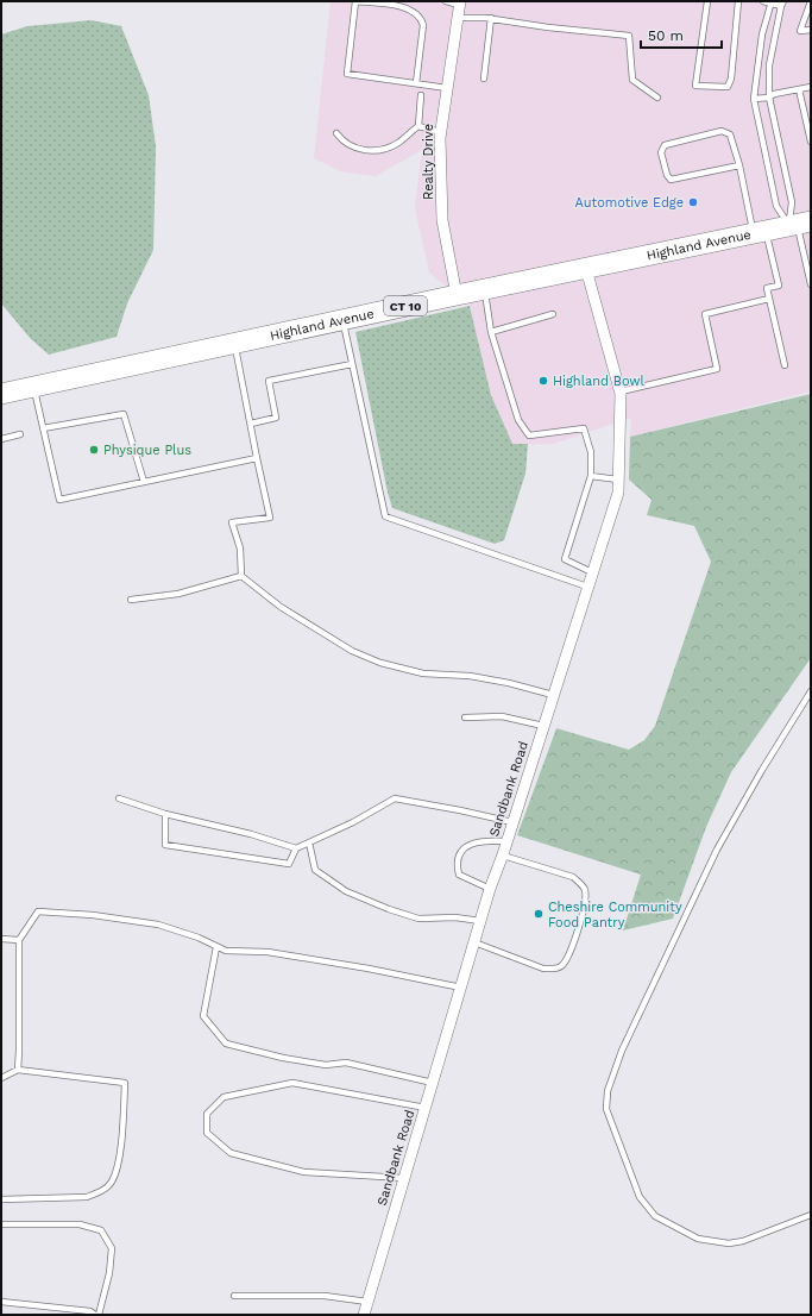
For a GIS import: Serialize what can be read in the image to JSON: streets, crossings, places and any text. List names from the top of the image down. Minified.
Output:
{"streets":{"highway":["Highland Avenue","CT 10"],"street":["Realty Drive","Sandbank Road"]},"crossings":[["Realty Drive","Highland Avenue"],["Highland Avenue","Sandbank Road"]],"places":["Automotive Edge","Highland Bowl","Physique Plus","Cheshire Community Food Pantry"],"scale_bar":"50 m"}
